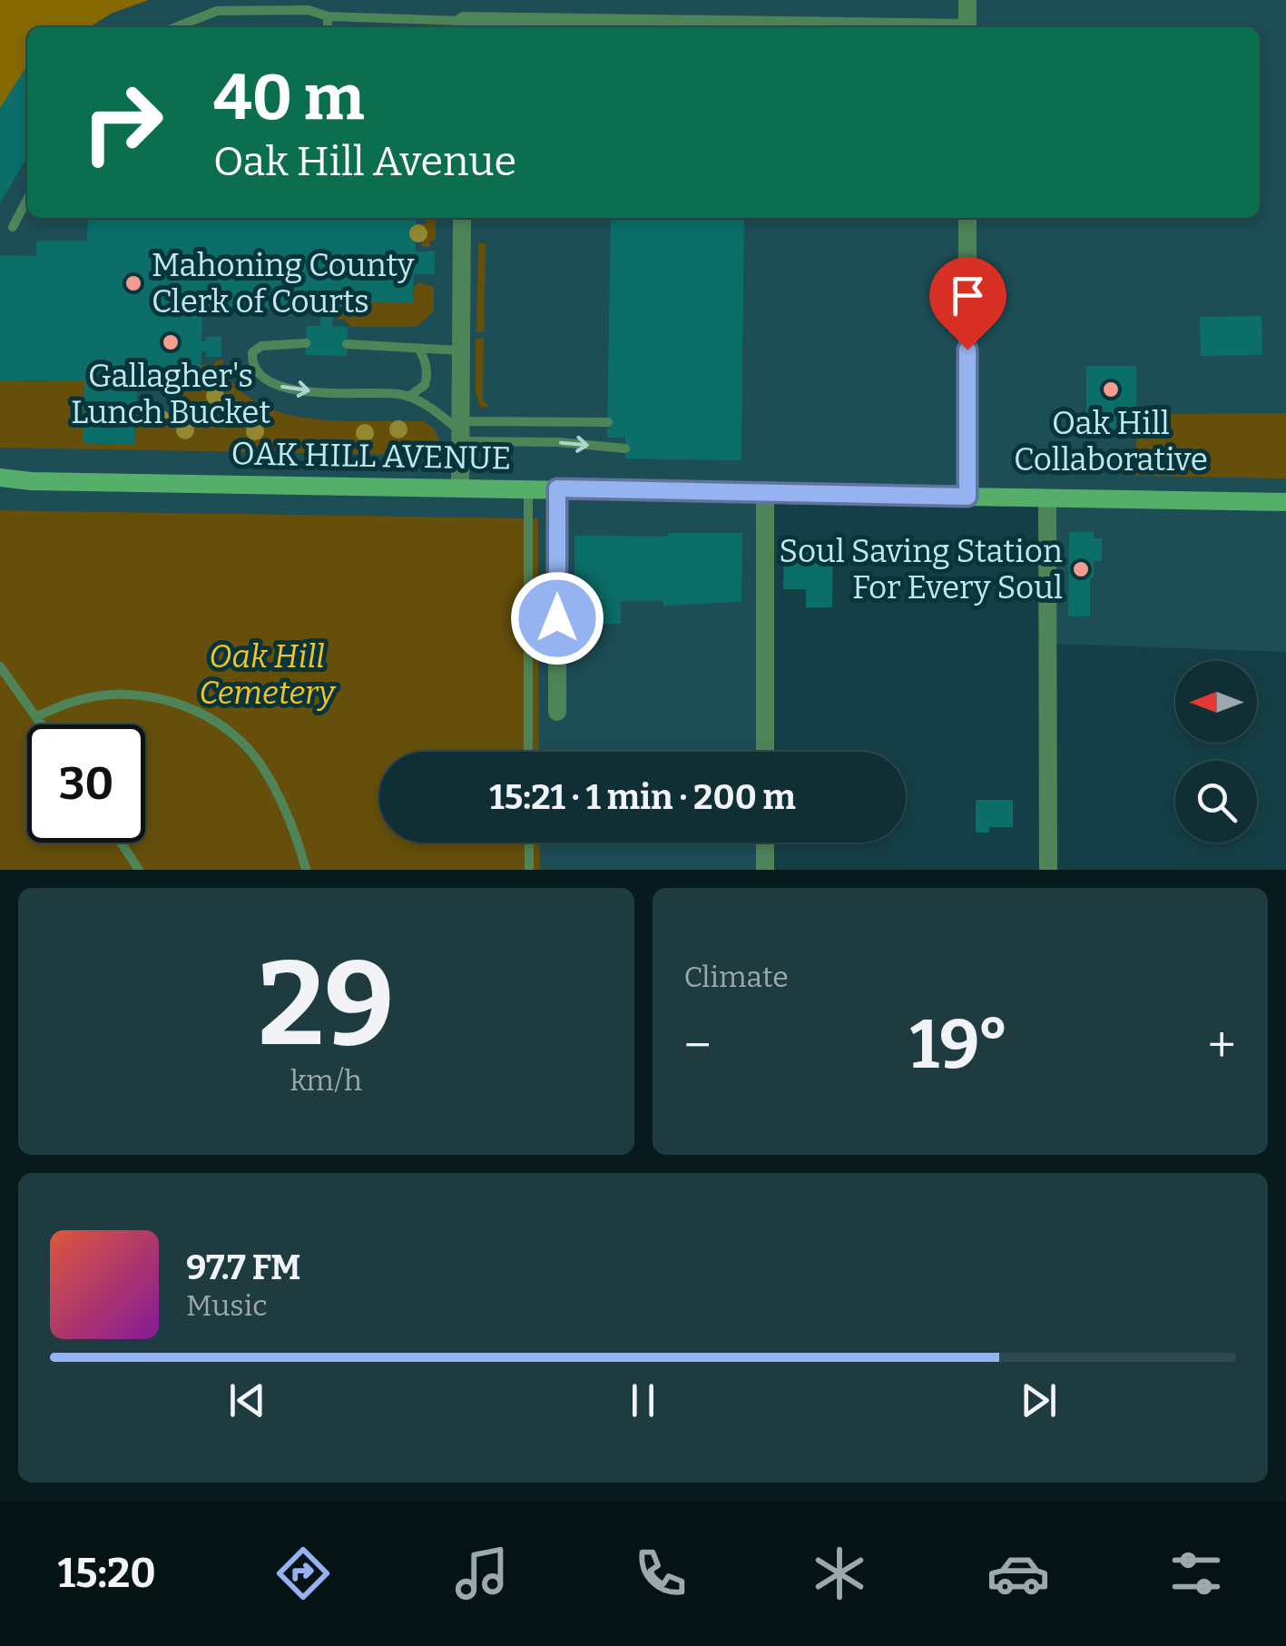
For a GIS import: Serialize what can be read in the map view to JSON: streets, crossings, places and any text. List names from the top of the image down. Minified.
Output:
{"streets":{"street":["OAK HILL AVENUE"]},"parks":["Oak Hill Cemetery"],"places":["Mahoning County Clerk of Courts","Gallagher's Lunch Bucket","Oak Hill Collaborative","Soul Saving Station For Every Soul"],"north":"left","page":{"turn":["40 m","Oak Hill Avenue"],"limit":"30","trip":"15:21 · 1 min · 200 m","tile":[["29","km/h"],"Climate"],"heat":["−","19°","+"],"song":["97.7 FM","Music"],"tabs":"15:20"}}
